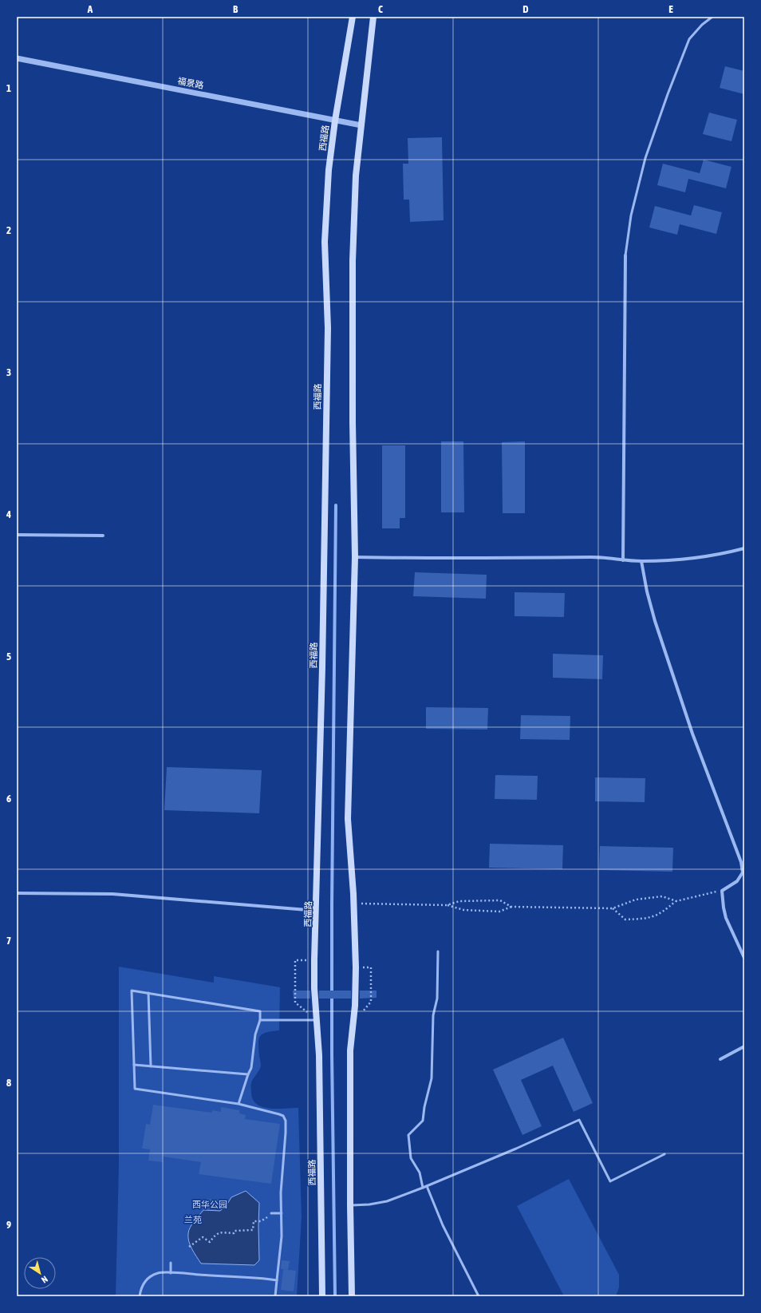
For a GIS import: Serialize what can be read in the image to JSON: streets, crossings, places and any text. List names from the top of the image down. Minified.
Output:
{"streets":{"main road":["西福路"],"street":["福景路"]},"crossings":[["福景路","西福路"]],"parks":["西华公园","兰苑"],"north":"bottom right","grid":{"columns":["A","B","C","D","E"],"rows":["1","2","3","4","5","6","7","8","9"]}}
